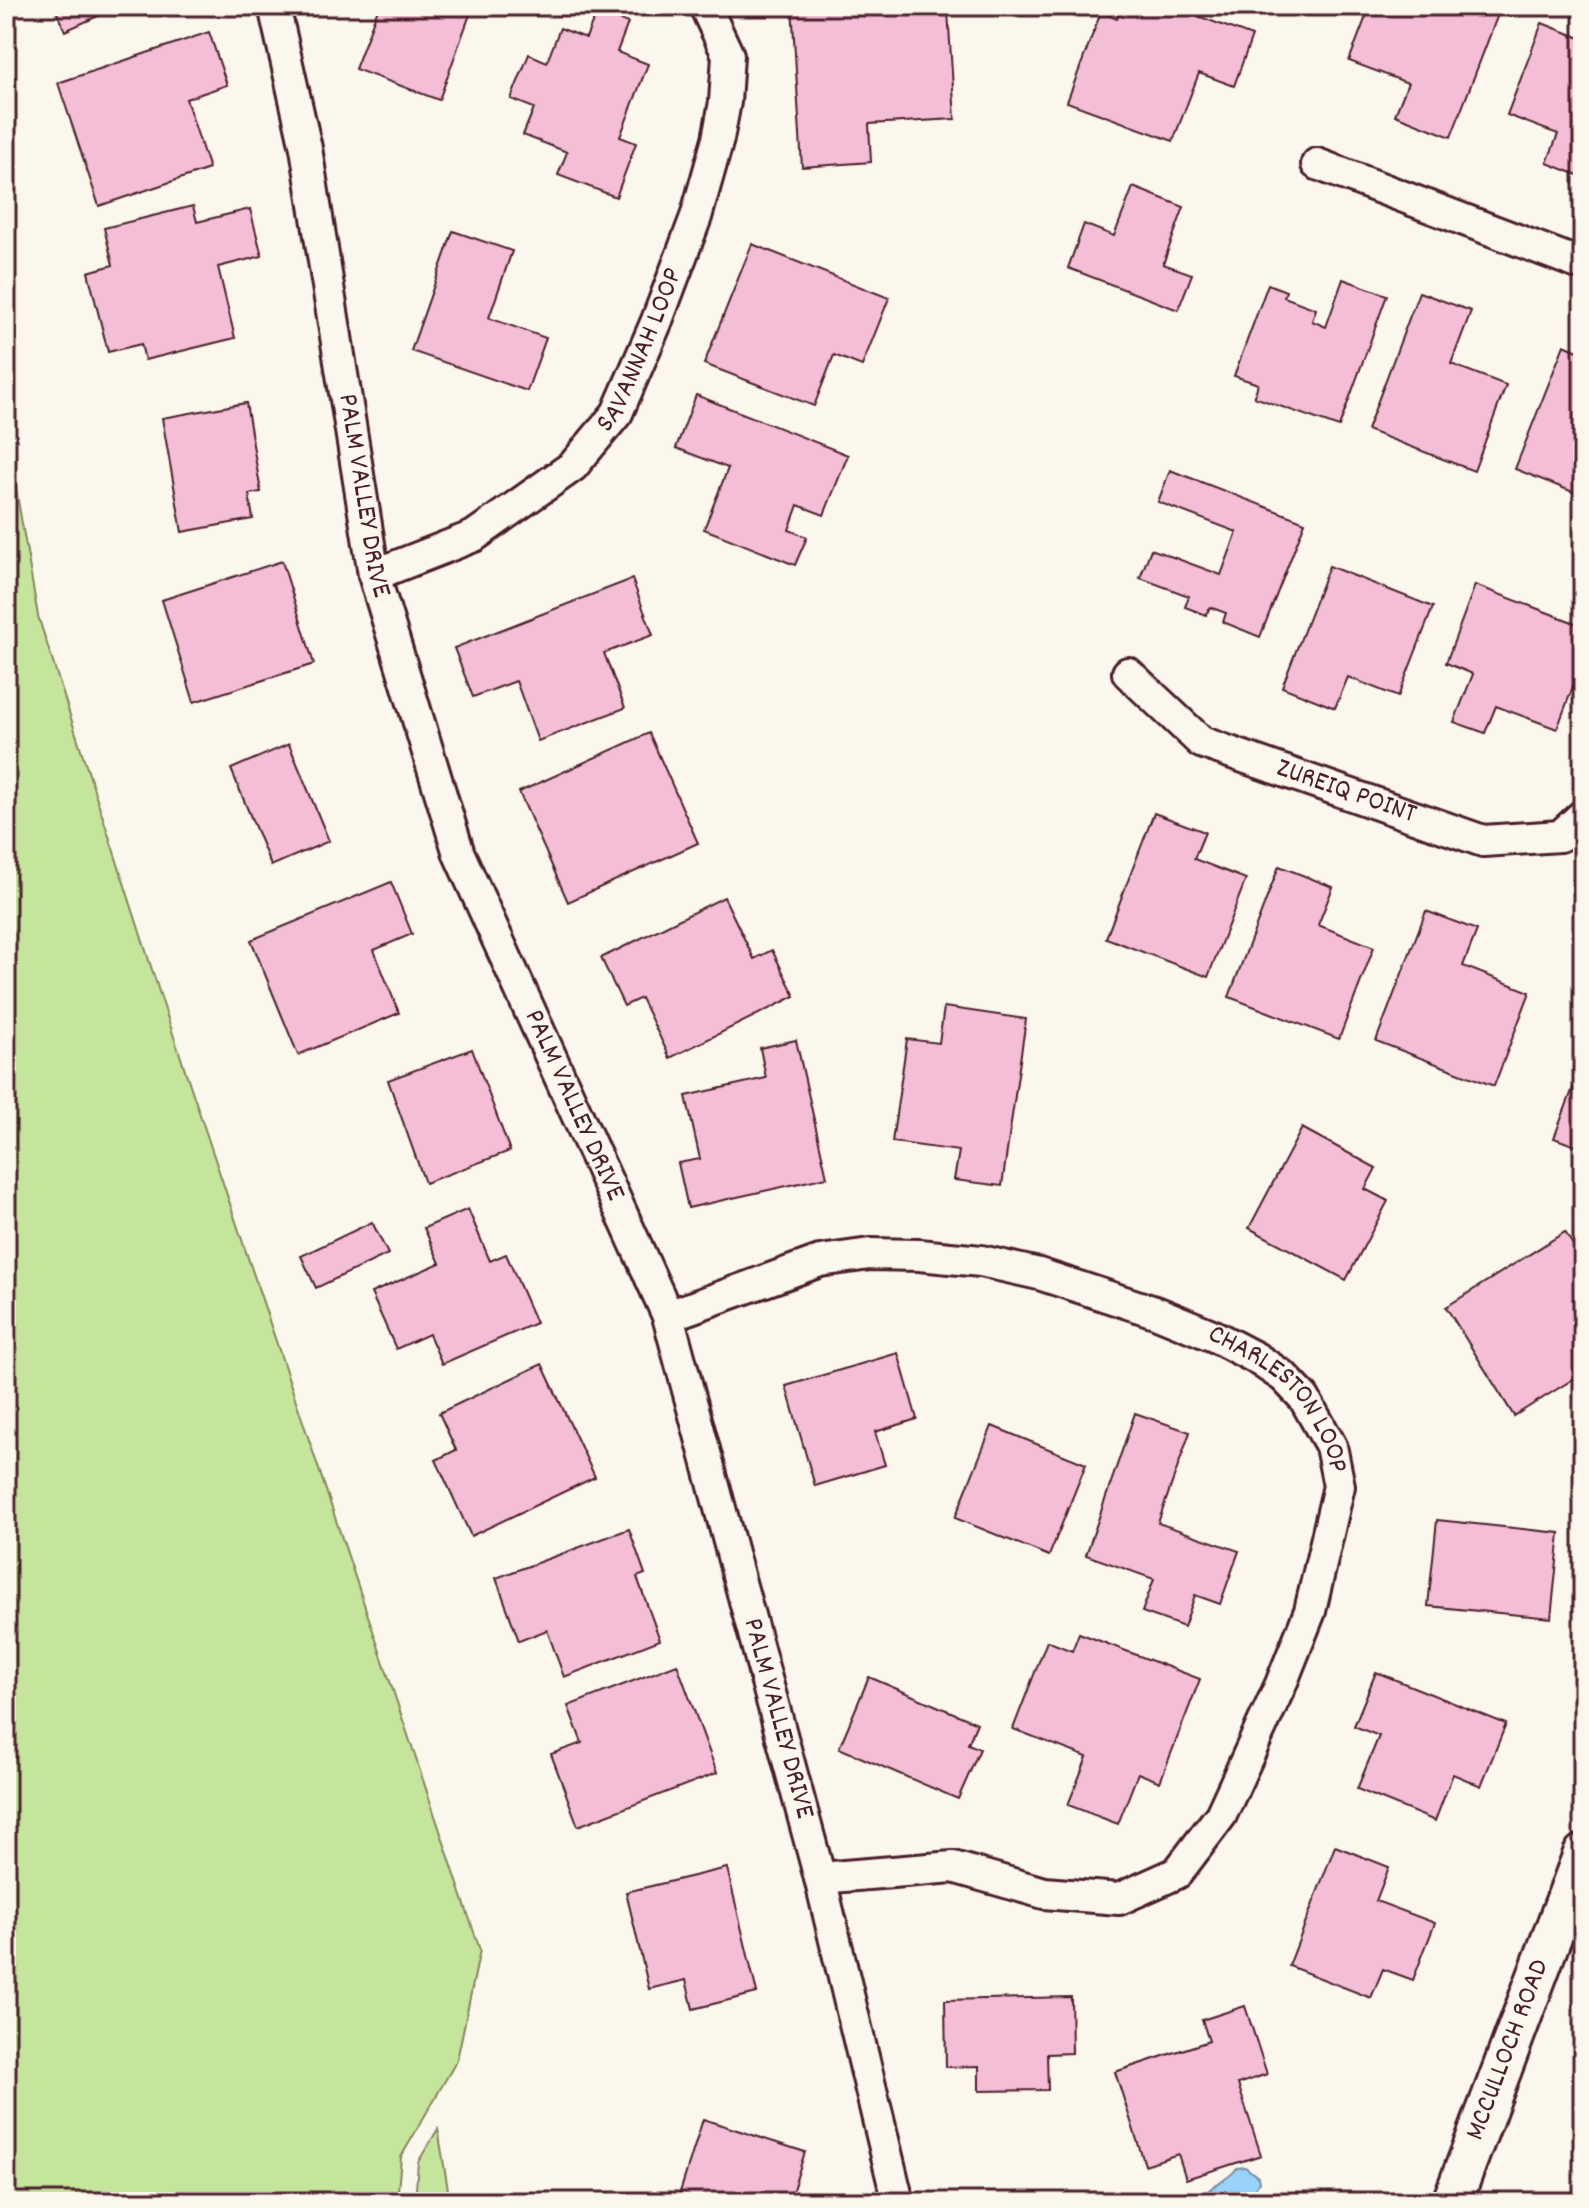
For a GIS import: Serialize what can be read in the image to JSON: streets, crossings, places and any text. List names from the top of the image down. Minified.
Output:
{"streets":{"street":["SAVANNAH LOOP","PALM VALLEY DRIVE","ZUREIQ POINT","CHARLESTON LOOP","MCCULLOCH ROAD"]},"crossings":[["SAVANNAH LOOP","PALM VALLEY DRIVE"],["PALM VALLEY DRIVE","CHARLESTON LOOP"]]}
